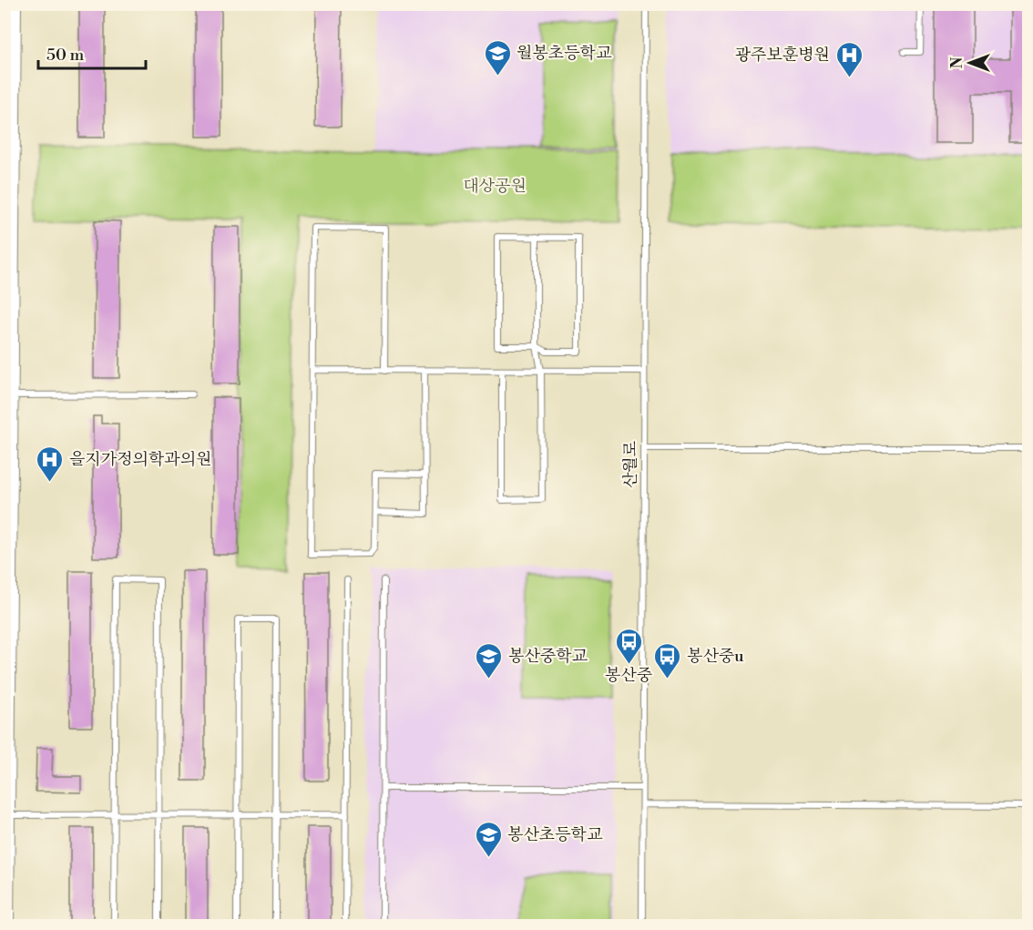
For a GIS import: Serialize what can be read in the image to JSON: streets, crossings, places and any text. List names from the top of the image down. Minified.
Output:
{"streets":{"lane":["산월로"]},"parks":["대상공원"],"places":{"school or university":["월봉초등학교","봉산중학교","봉산초등학교"],"hospital":["광주보훈병원","을지가정의학과의원"],"bus stop":["봉산중","봉산중u"]},"scale_bar":"50 m","north":"left"}
